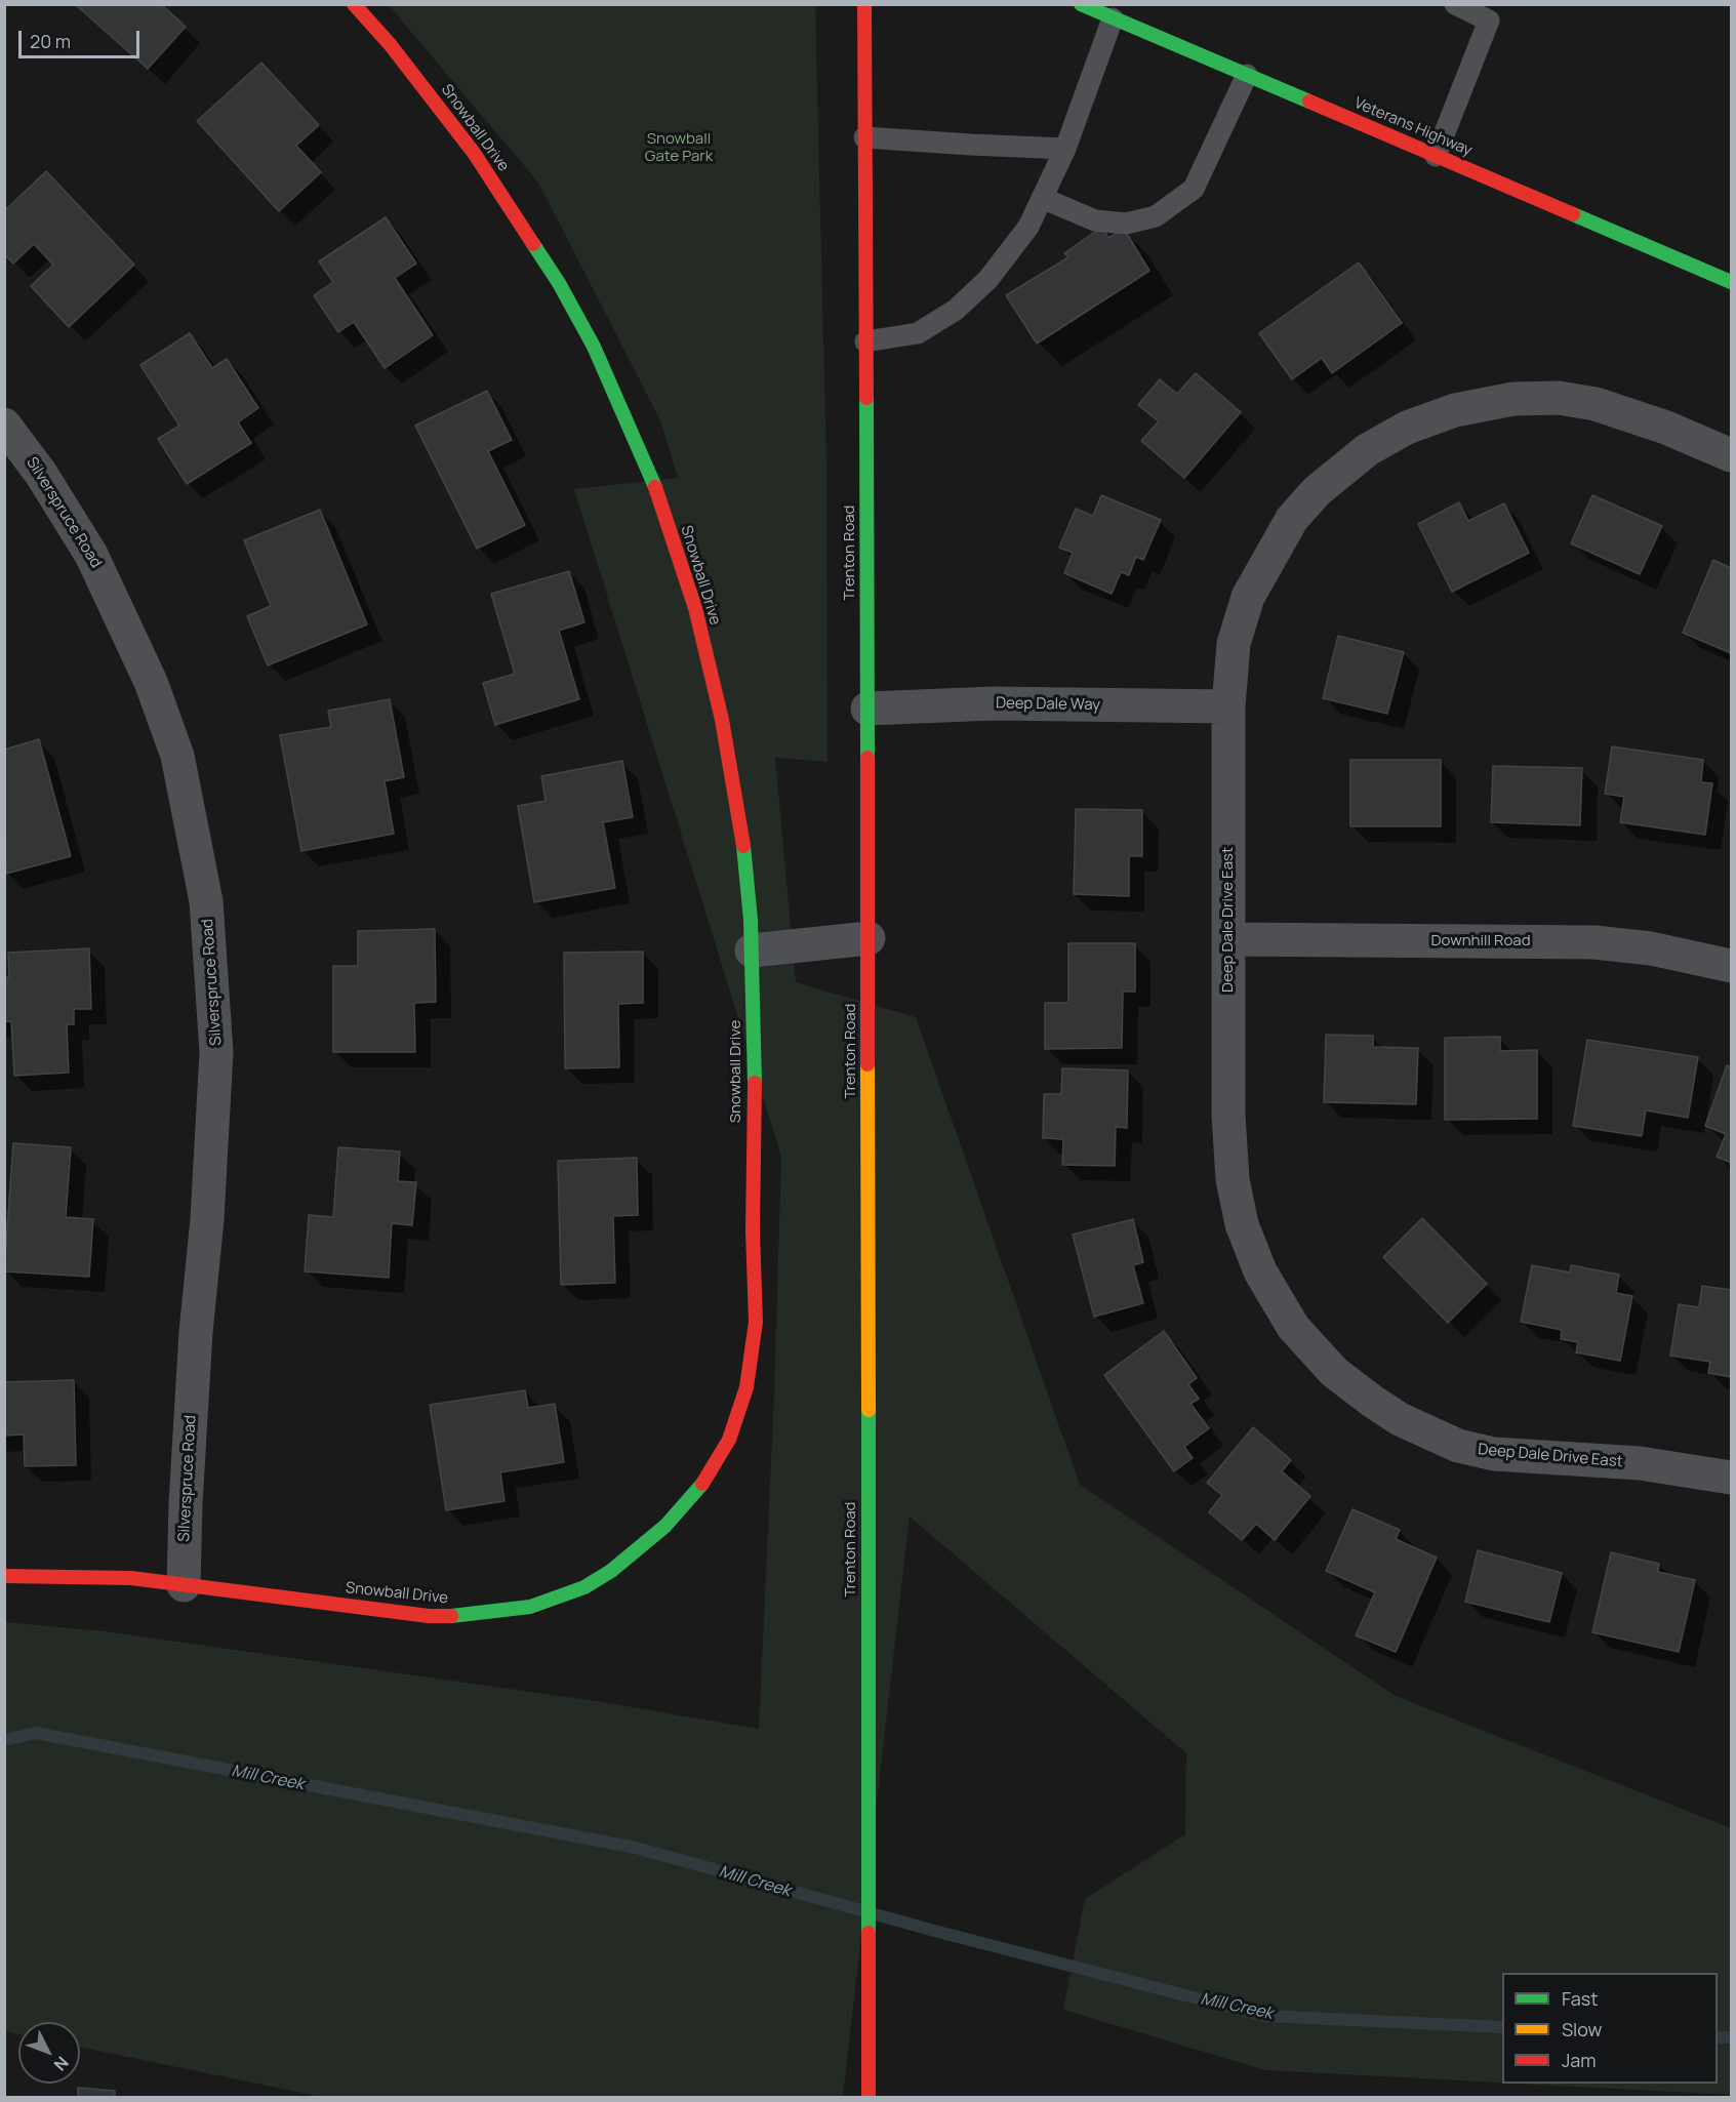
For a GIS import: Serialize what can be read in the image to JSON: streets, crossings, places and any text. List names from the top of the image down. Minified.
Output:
{"streets":{"main road":["Veterans Highway","Snowball Drive","Trenton Road"],"street":["Silverspruce Road","Deep Dale Way","Deep Dale Drive East","Downhill Road"]},"crossings":[["Snowball Drive","Silverspruce Road"],["Trenton Road","Deep Dale Way"],["Deep Dale Way","Deep Dale Drive East"],["Deep Dale Drive East","Downhill Road"]],"water":["Mill Creek"],"parks":["Snowball Gate Park"],"legend":["Fast","Slow","Jam"],"scale_bar":"20 m","north":"bottom right"}
